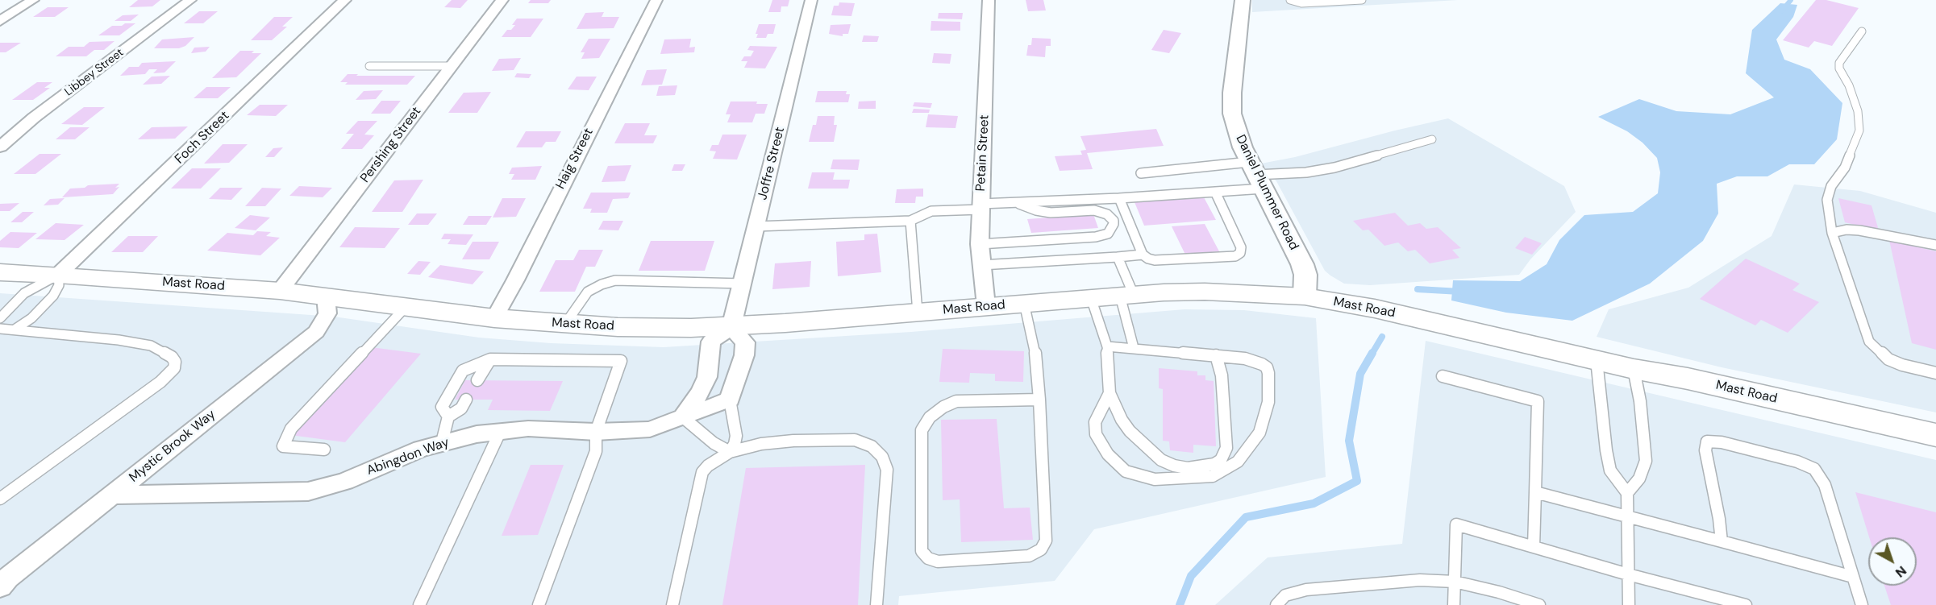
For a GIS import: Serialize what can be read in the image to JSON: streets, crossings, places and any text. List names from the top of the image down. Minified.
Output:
{"streets":{"main road":["Mast Road"],"street":["Libbey Street","Foch Street","Pershing Street","Petain Street","Haig Street","Joffre Street","Daniel Plummer Road","Mystic Brook Way","Abingdon Way"]},"crossings":[["Foch Street","Mast Road"],["Pershing Street","Mast Road"],["Petain Street","Mast Road"],["Haig Street","Mast Road"],["Joffre Street","Mast Road"],["Daniel Plummer Road","Mast Road"],["Mast Road","Mystic Brook Way"],["Mystic Brook Way","Abingdon Way"]],"north":"bottom right"}
